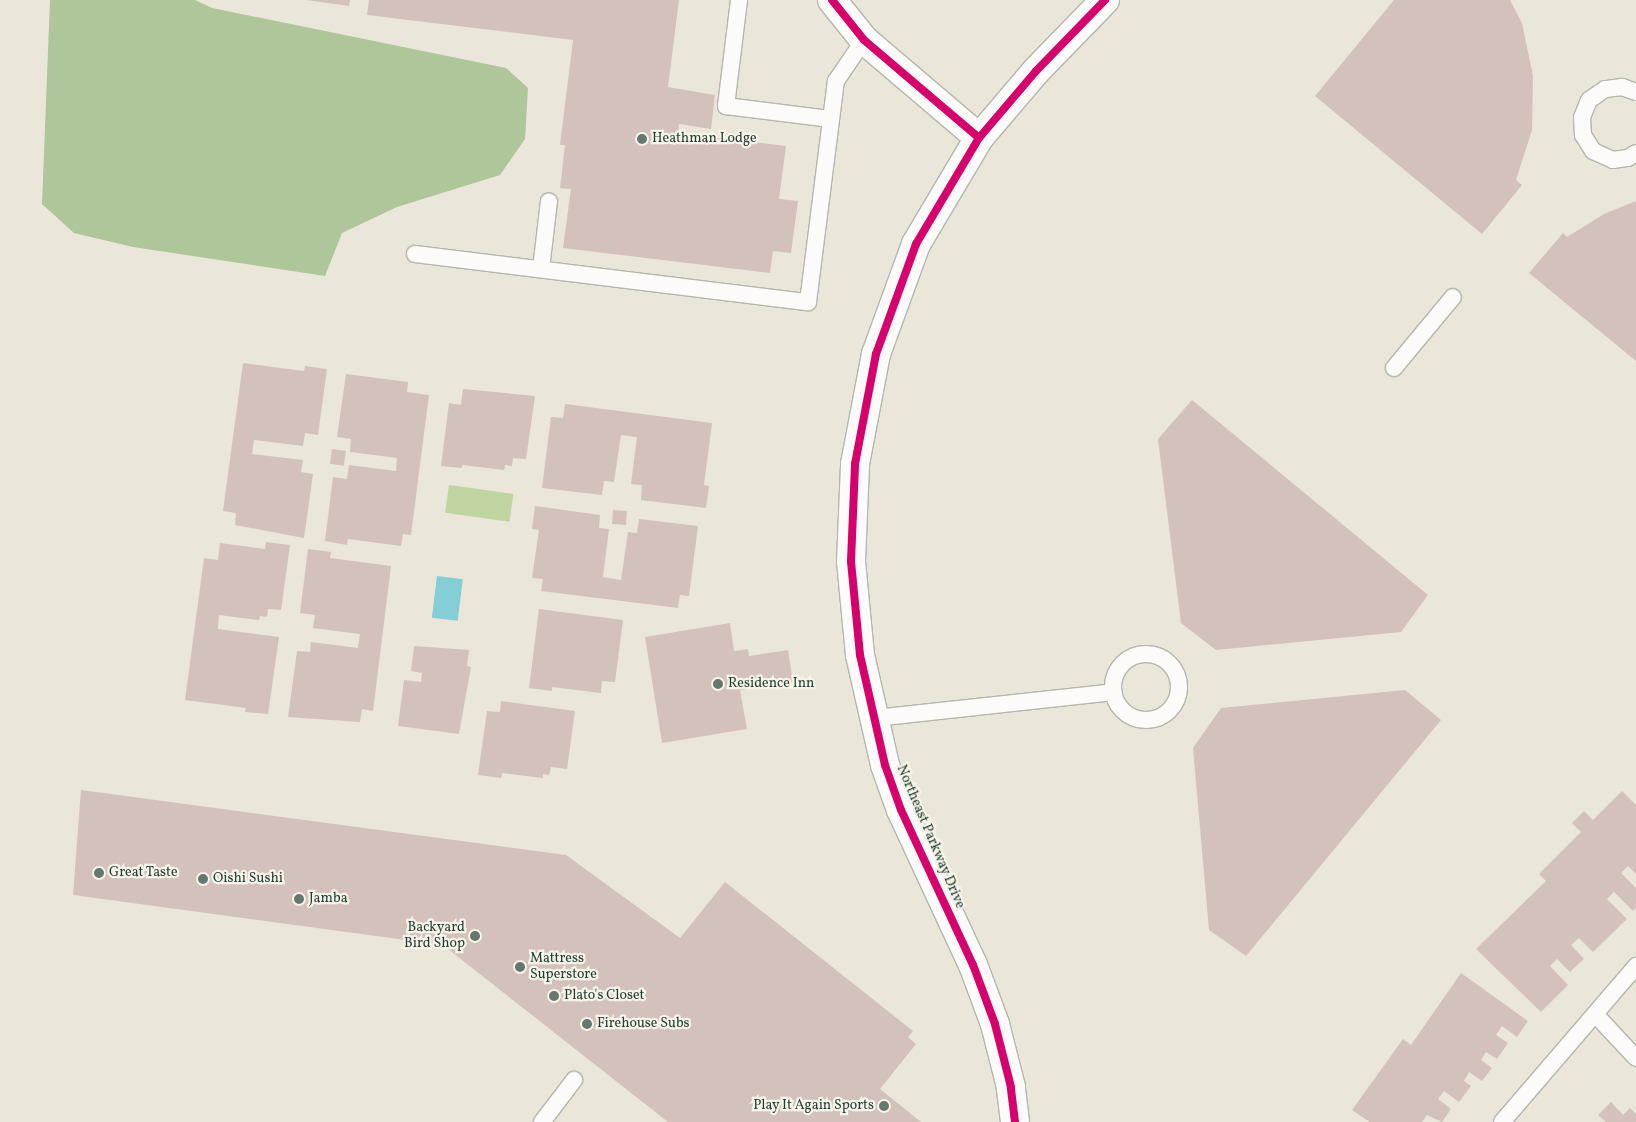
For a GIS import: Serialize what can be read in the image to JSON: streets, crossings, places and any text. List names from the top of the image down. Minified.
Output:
{"streets":{"street":["Northeast Parkway Drive"]},"places":["Heathman Lodge","Residence Inn","Great Taste","Oishi Sushi","Jamba","Backyard Bird Shop","Mattress Superstore","Plato's Closet","Firehouse Subs","Play It Again Sports"]}
